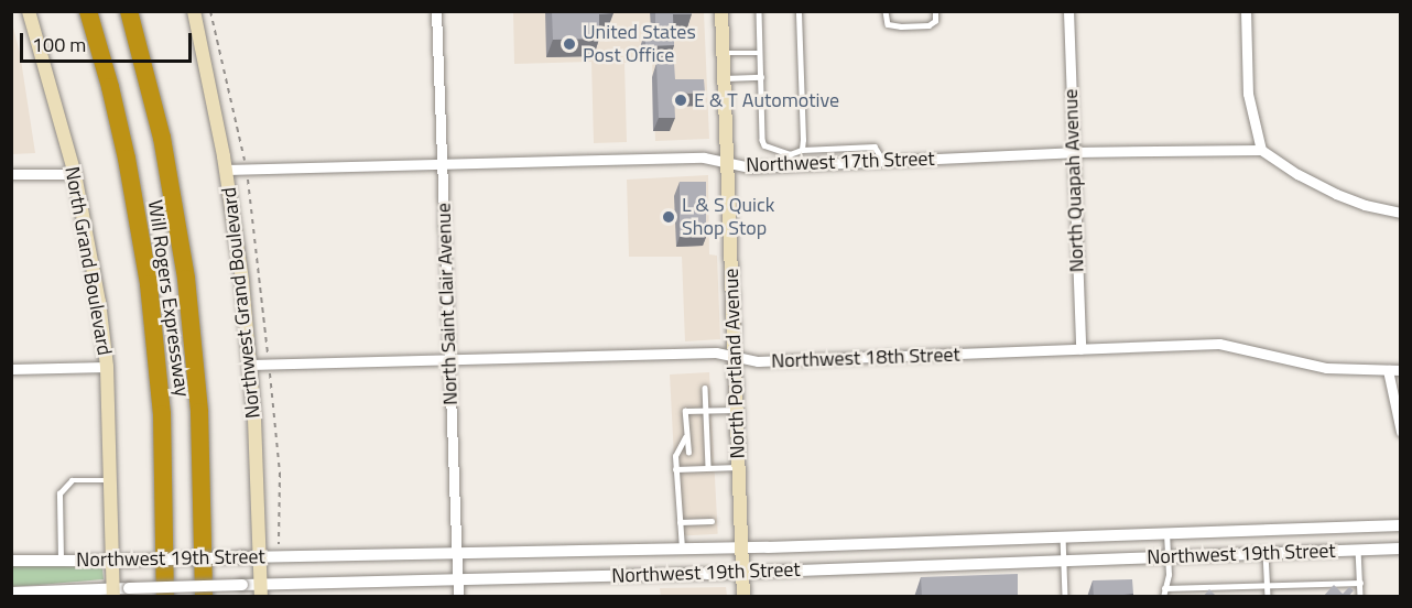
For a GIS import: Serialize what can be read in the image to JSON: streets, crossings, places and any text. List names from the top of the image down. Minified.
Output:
{"streets":{"highway":["Will Rogers Expressway"],"main road":["North Grand Boulevard","Northwest Grand Boulevard","North Portland Avenue"],"street":["Northwest 17th Street","North Quapah Avenue","North Saint Clair Avenue","Northwest 18th Street","Northwest 19th Street"]},"crossings":[["Northwest 17th Street","North Quapah Avenue"],["Northwest 17th Street","Northwest Grand Boulevard"],["Northwest 17th Street","North Saint Clair Avenue"],["Northwest 17th Street","North Portland Avenue"],["North Quapah Avenue","Northwest 18th Street"],["North Grand Boulevard","Northwest 19th Street"],["Northwest Grand Boulevard","Northwest 18th Street"],["Northwest Grand Boulevard","Northwest 19th Street"],["North Saint Clair Avenue","Northwest 18th Street"],["North Saint Clair Avenue","Northwest 19th Street"],["Northwest 18th Street","North Portland Avenue"],["North Portland Avenue","Northwest 19th Street"]],"places":["United States Post Office","E & T Automotive","L & S Quick Shop Stop"],"scale_bar":"100 m"}
